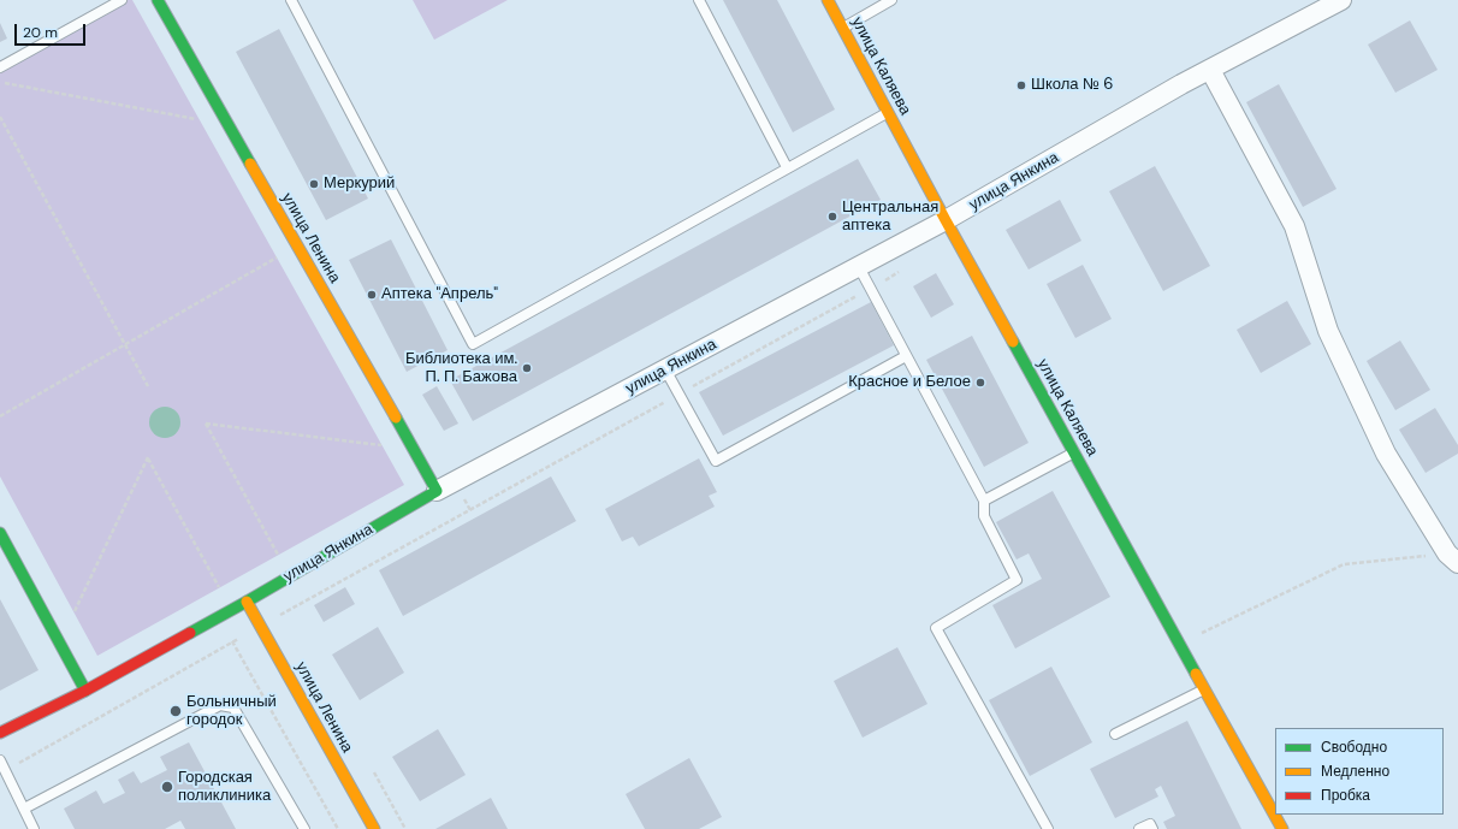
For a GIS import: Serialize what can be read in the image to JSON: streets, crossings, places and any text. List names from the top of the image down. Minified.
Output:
{"streets":{"main road":["улица Каляева","улица Янкина","улица Ленина"]},"crossings":[["улица Каляева","улица Янкина"],["улица Янкина","улица Ленина"]],"places":["Школа № 6","Меркурий","Центральная аптека","Аптека \"Апрель\"","Библиотека им. П. П. Бажова","Красное и Белое","Больничный городок","Городская поликлиника"],"legend":["Свободно","Медленно","Пробка"],"scale_bar":"20 m"}
